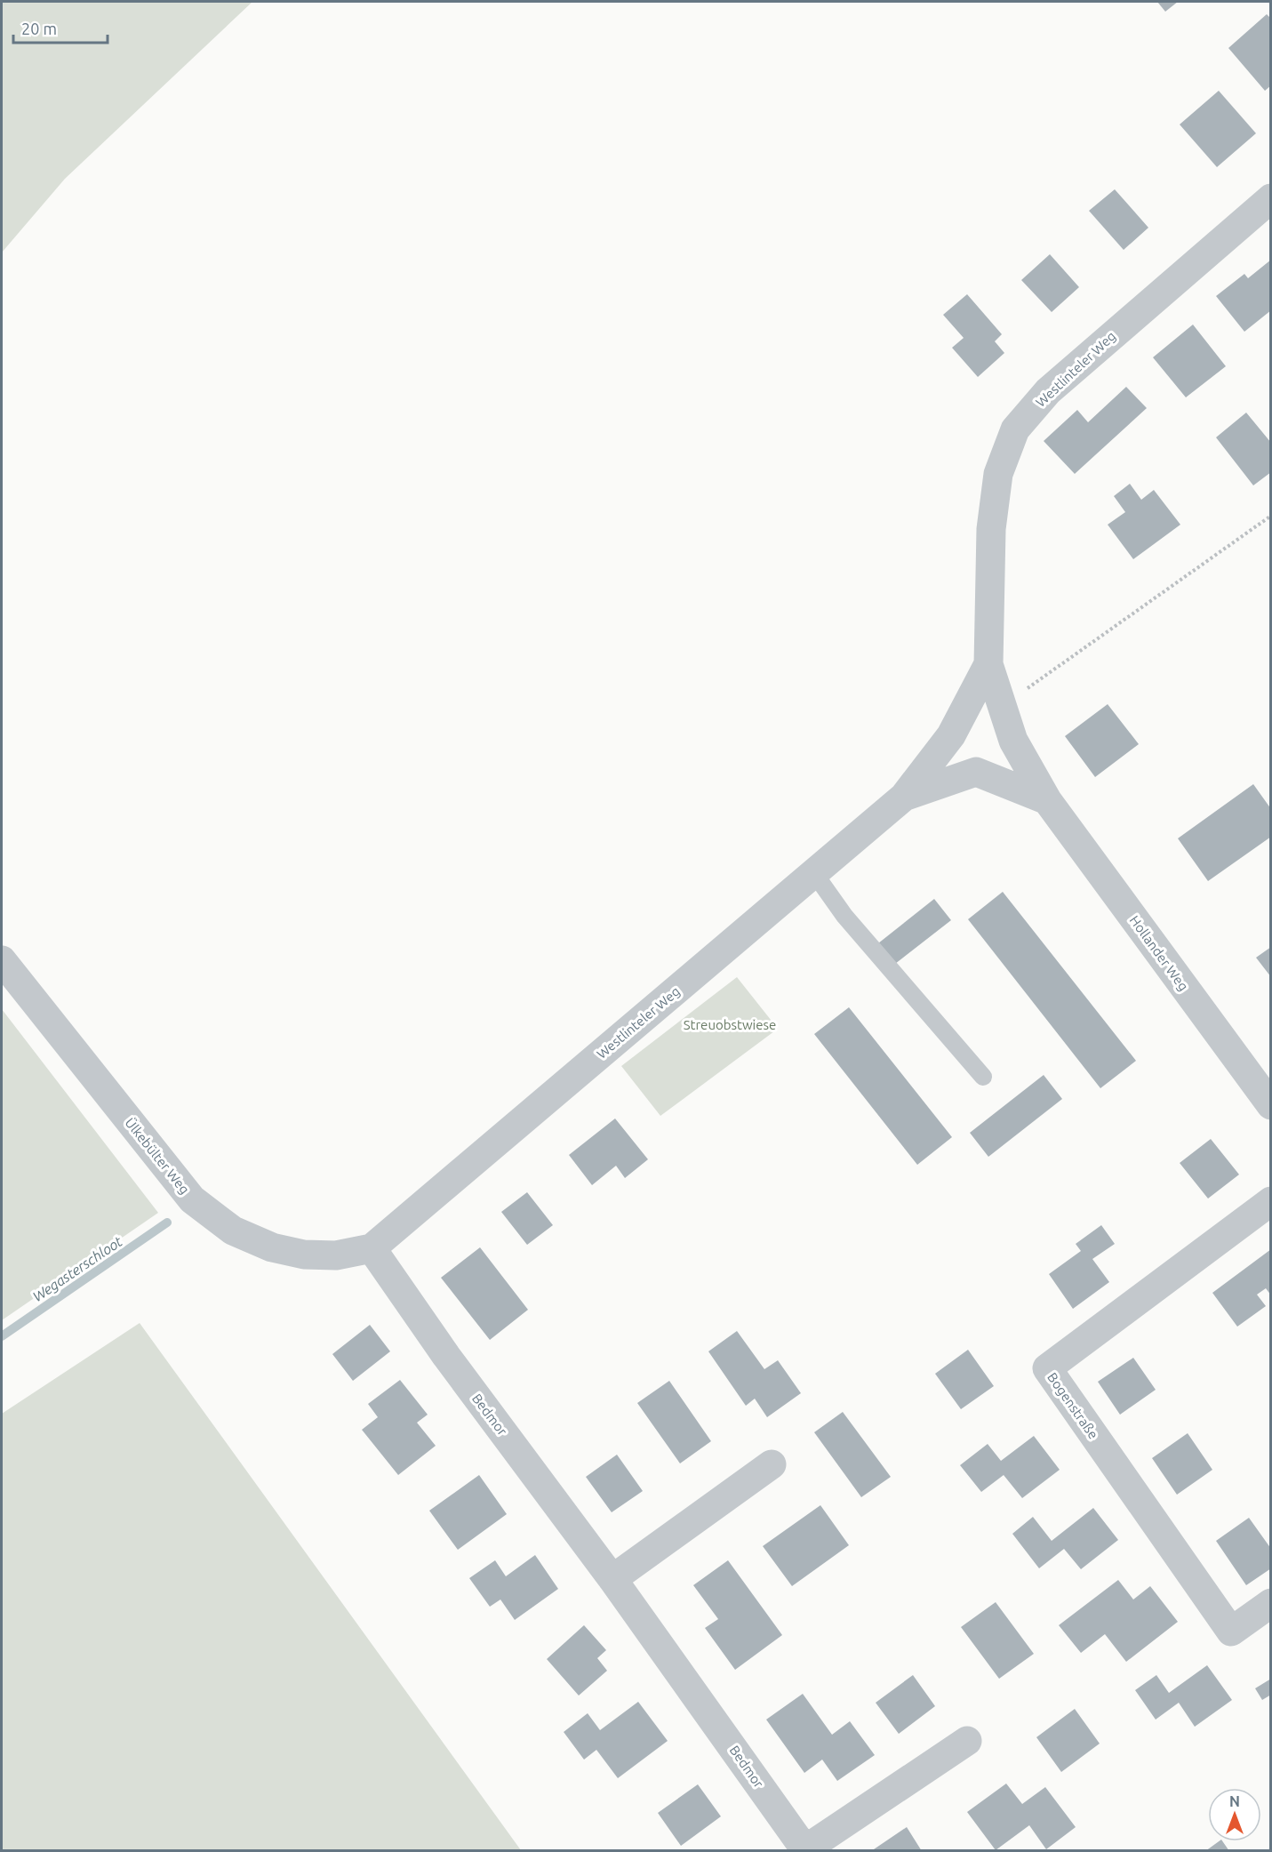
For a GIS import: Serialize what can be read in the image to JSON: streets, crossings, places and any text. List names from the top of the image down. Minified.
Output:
{"streets":{"street":["Westlinteler Weg","Hollander Weg","Ülkebülter Weg","Bogenstraße","Bedmor"]},"crossings":[["Westlinteler Weg","Hollander Weg"],["Westlinteler Weg","Ülkebülter Weg"],["Westlinteler Weg","Bedmor"],["Ülkebülter Weg","Bedmor"]],"water":["Wegasterschloot"],"parks":["Streuobstwiese"],"scale_bar":"20 m","north":"top"}
